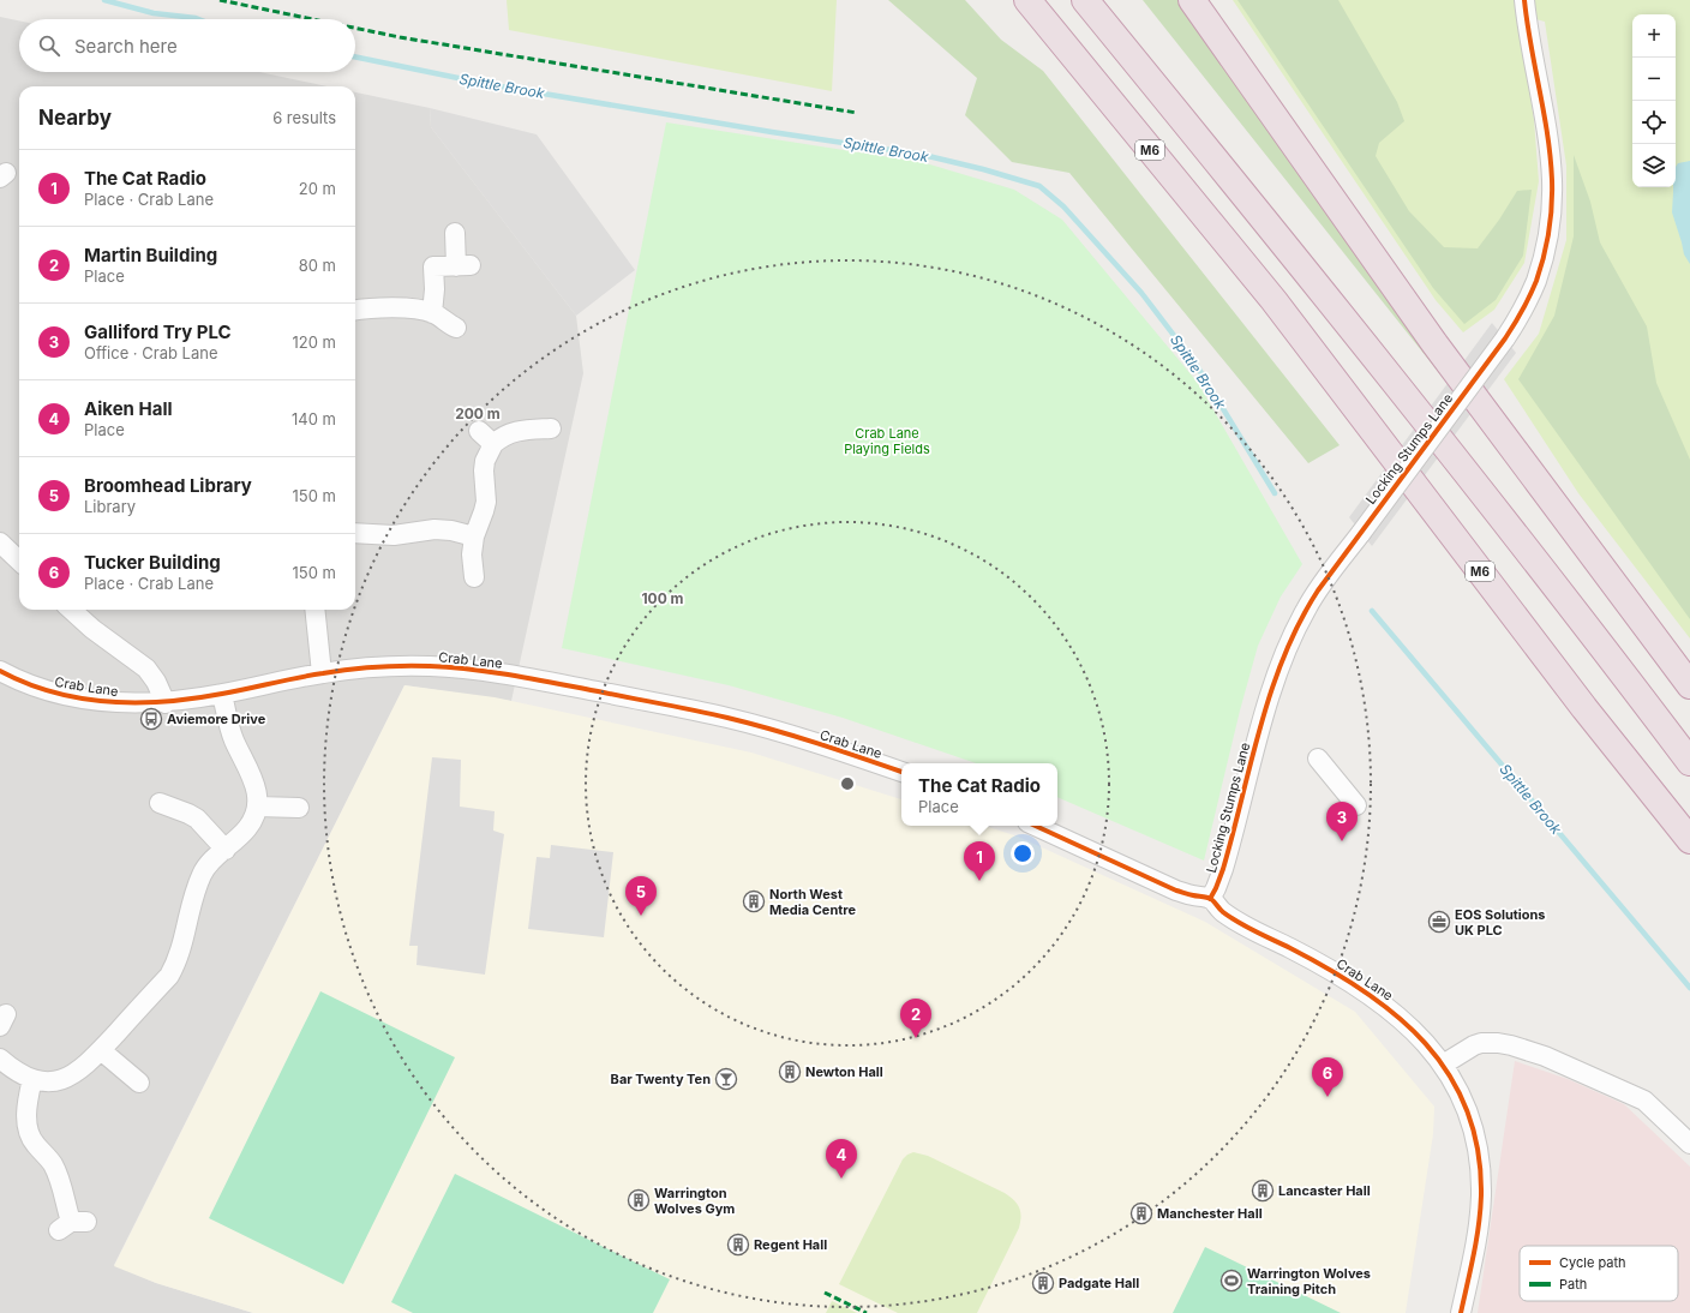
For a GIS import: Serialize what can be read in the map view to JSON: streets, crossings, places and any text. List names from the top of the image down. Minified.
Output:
{"streets":{"highway":["M6"],"street":["Locking Stumps Lane","Crab Lane"]},"crossings":[["Locking Stumps Lane","Crab Lane"]],"water":["Spittle Brook"],"parks":["Crab Lane Playing Fields"],"places":{"bus stop":["Aviemore Drive"],"building":["North West Media Centre","Newton Hall","Lancaster Hall","Warrington Wolves Gym","Manchester Hall","Regent Hall","Padgate Hall"],"office":["EOS Solutions UK PLC"],"bar":["Bar Twenty Ten"],"sports":["Warrington Wolves Training Pitch"]},"legend":["Cycle path","Path"],"page":{"map_buttons":["+","−"],"search":"Search here","heading":["Nearby","6 results"],"list":[{"mark":"1","name":"The Cat Radio","note":"Place · Crab Lane","value":"20 m"},{"mark":"2","name":"Martin Building","note":"Place","value":"80 m"},{"mark":"3","name":"Galliford Try PLC","note":"Office · Crab Lane","value":"120 m"},{"mark":"4","name":"Aiken Hall","note":"Place","value":"140 m"},{"mark":"5","name":"Broomhead Library","note":"Library","value":"150 m"},{"mark":"6","name":"Tucker Building","note":"Place · Crab Lane","value":"150 m"}],"popup":["The Cat Radio","Place"],"pins":["3","1","5","2","6","4"]},"rings":["200 m","100 m"]}
